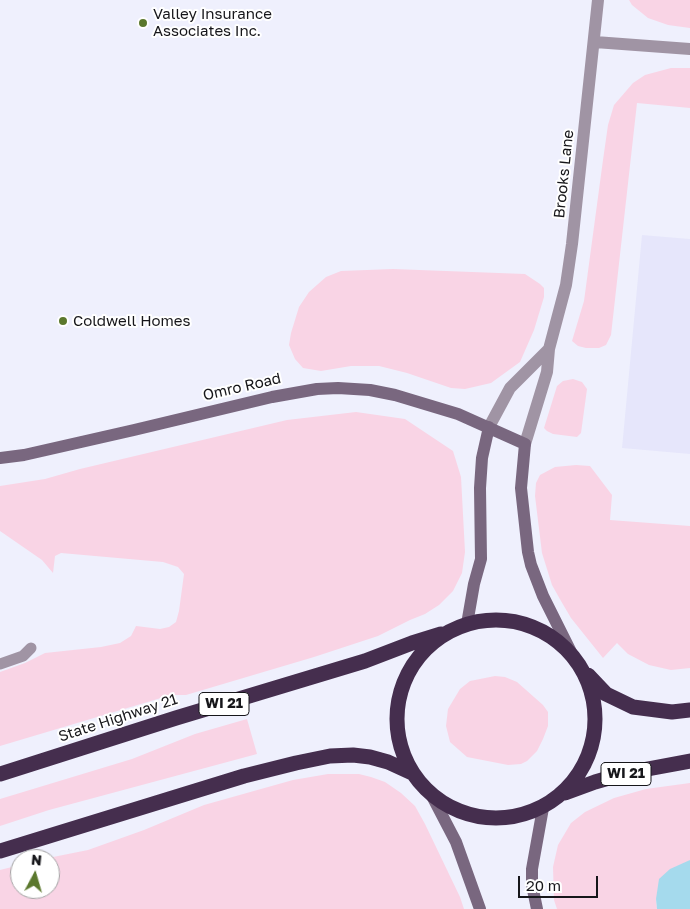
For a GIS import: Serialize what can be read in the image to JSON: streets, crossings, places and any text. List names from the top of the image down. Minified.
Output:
{"streets":{"highway":["WI 21","State Highway 21"],"street":["Brooks Lane","Omro Road"]},"crossings":[["Brooks Lane","Omro Road"]],"places":["Valley Insurance Associates Inc.","Coldwell Homes"],"scale_bar":"20 m","north":"top"}
